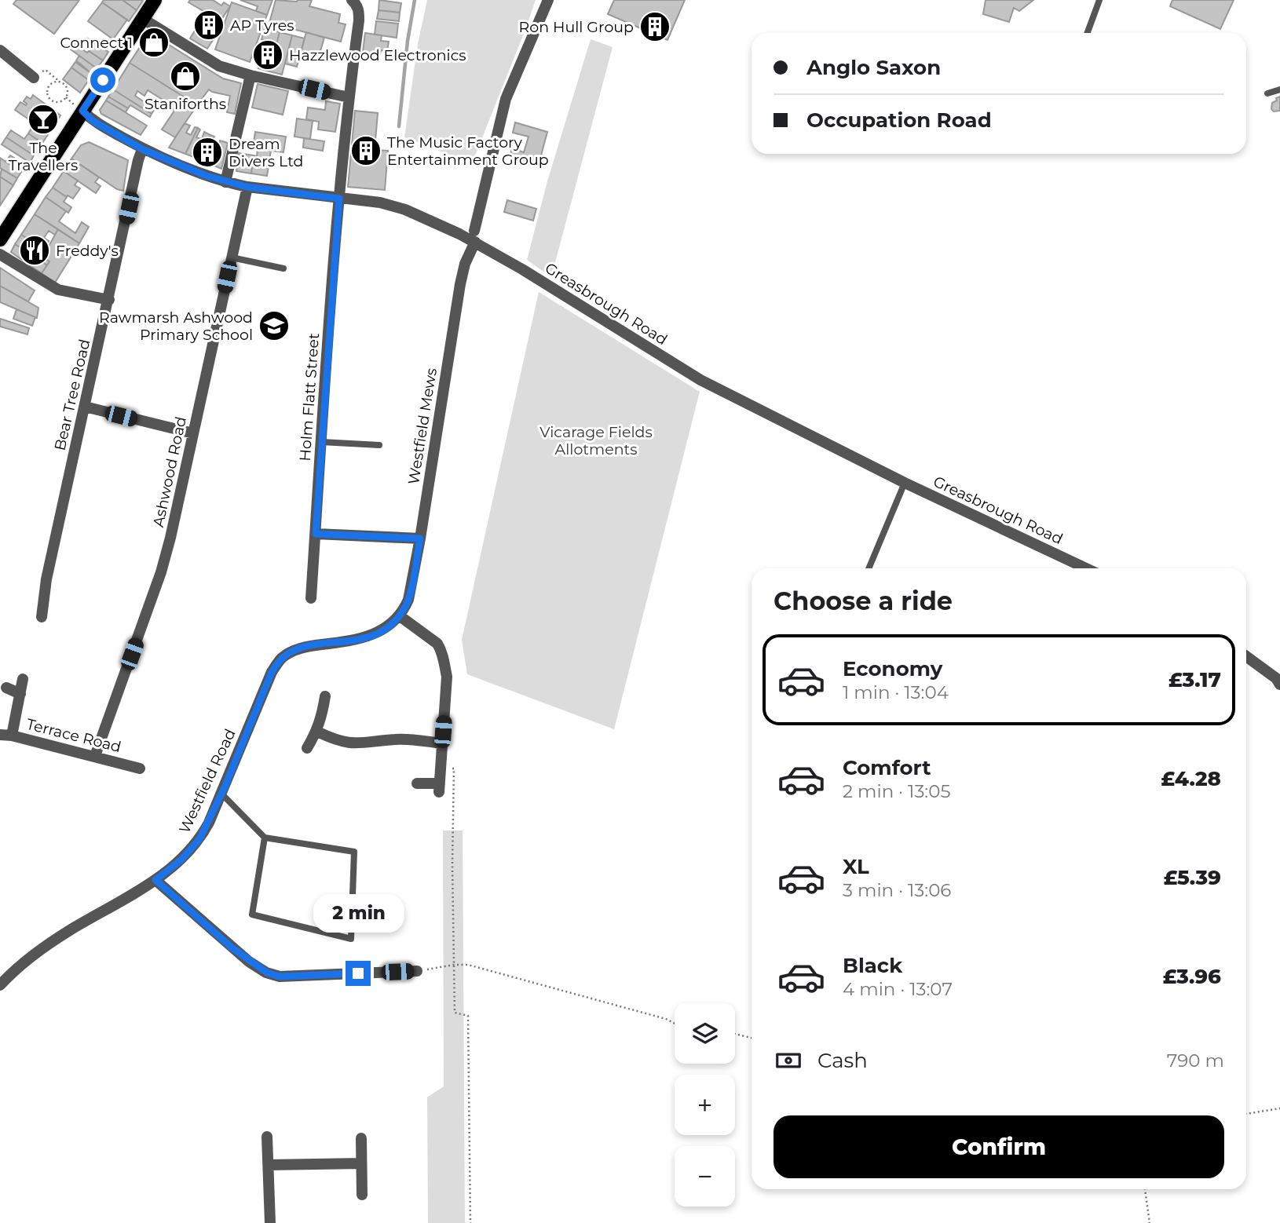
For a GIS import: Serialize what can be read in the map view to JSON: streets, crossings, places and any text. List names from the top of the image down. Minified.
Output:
{"streets":{"street":["Greasbrough Road","Bear Tree Road","Holm Flatt Street","Westfield Mews","Ashwood Road","Terrace Road","Westfield Road"]},"crossings":[["Greasbrough Road","Bear Tree Road"],["Greasbrough Road","Holm Flatt Street"],["Greasbrough Road","Westfield Mews"],["Greasbrough Road","Ashwood Road"],["Westfield Mews","Westfield Road"],["Ashwood Road","Terrace Road"]],"parks":["Vicarage Fields Allotments"],"places":{"building":["AP Tyres","Ron Hull Group","Hazzlewood Electronics","The Music Factory Entertainment Group","Dream Divers Ltd"],"shop":["Connect 1","Staniforths"],"bar":["The Travellers"],"restaurant":["Freddy's"],"school or university":["Rawmarsh Ashwood Primary School"]},"page":{"banner":["Anglo Saxon","Occupation Road"],"heading":"Choose a ride","list":[{"name":"Economy","note":"1 min · 13:04","value":"£3.17"},{"name":"Comfort","note":"2 min · 13:05","value":"£4.28"},{"name":"XL","note":"3 min · 13:06","value":"£5.39"},{"name":"Black","note":"4 min · 13:07","value":"£3.96"}],"bubble":"2 min","map_buttons":["+","−"],"pay":["Cash","790 m"],"buttons":"Confirm"}}
